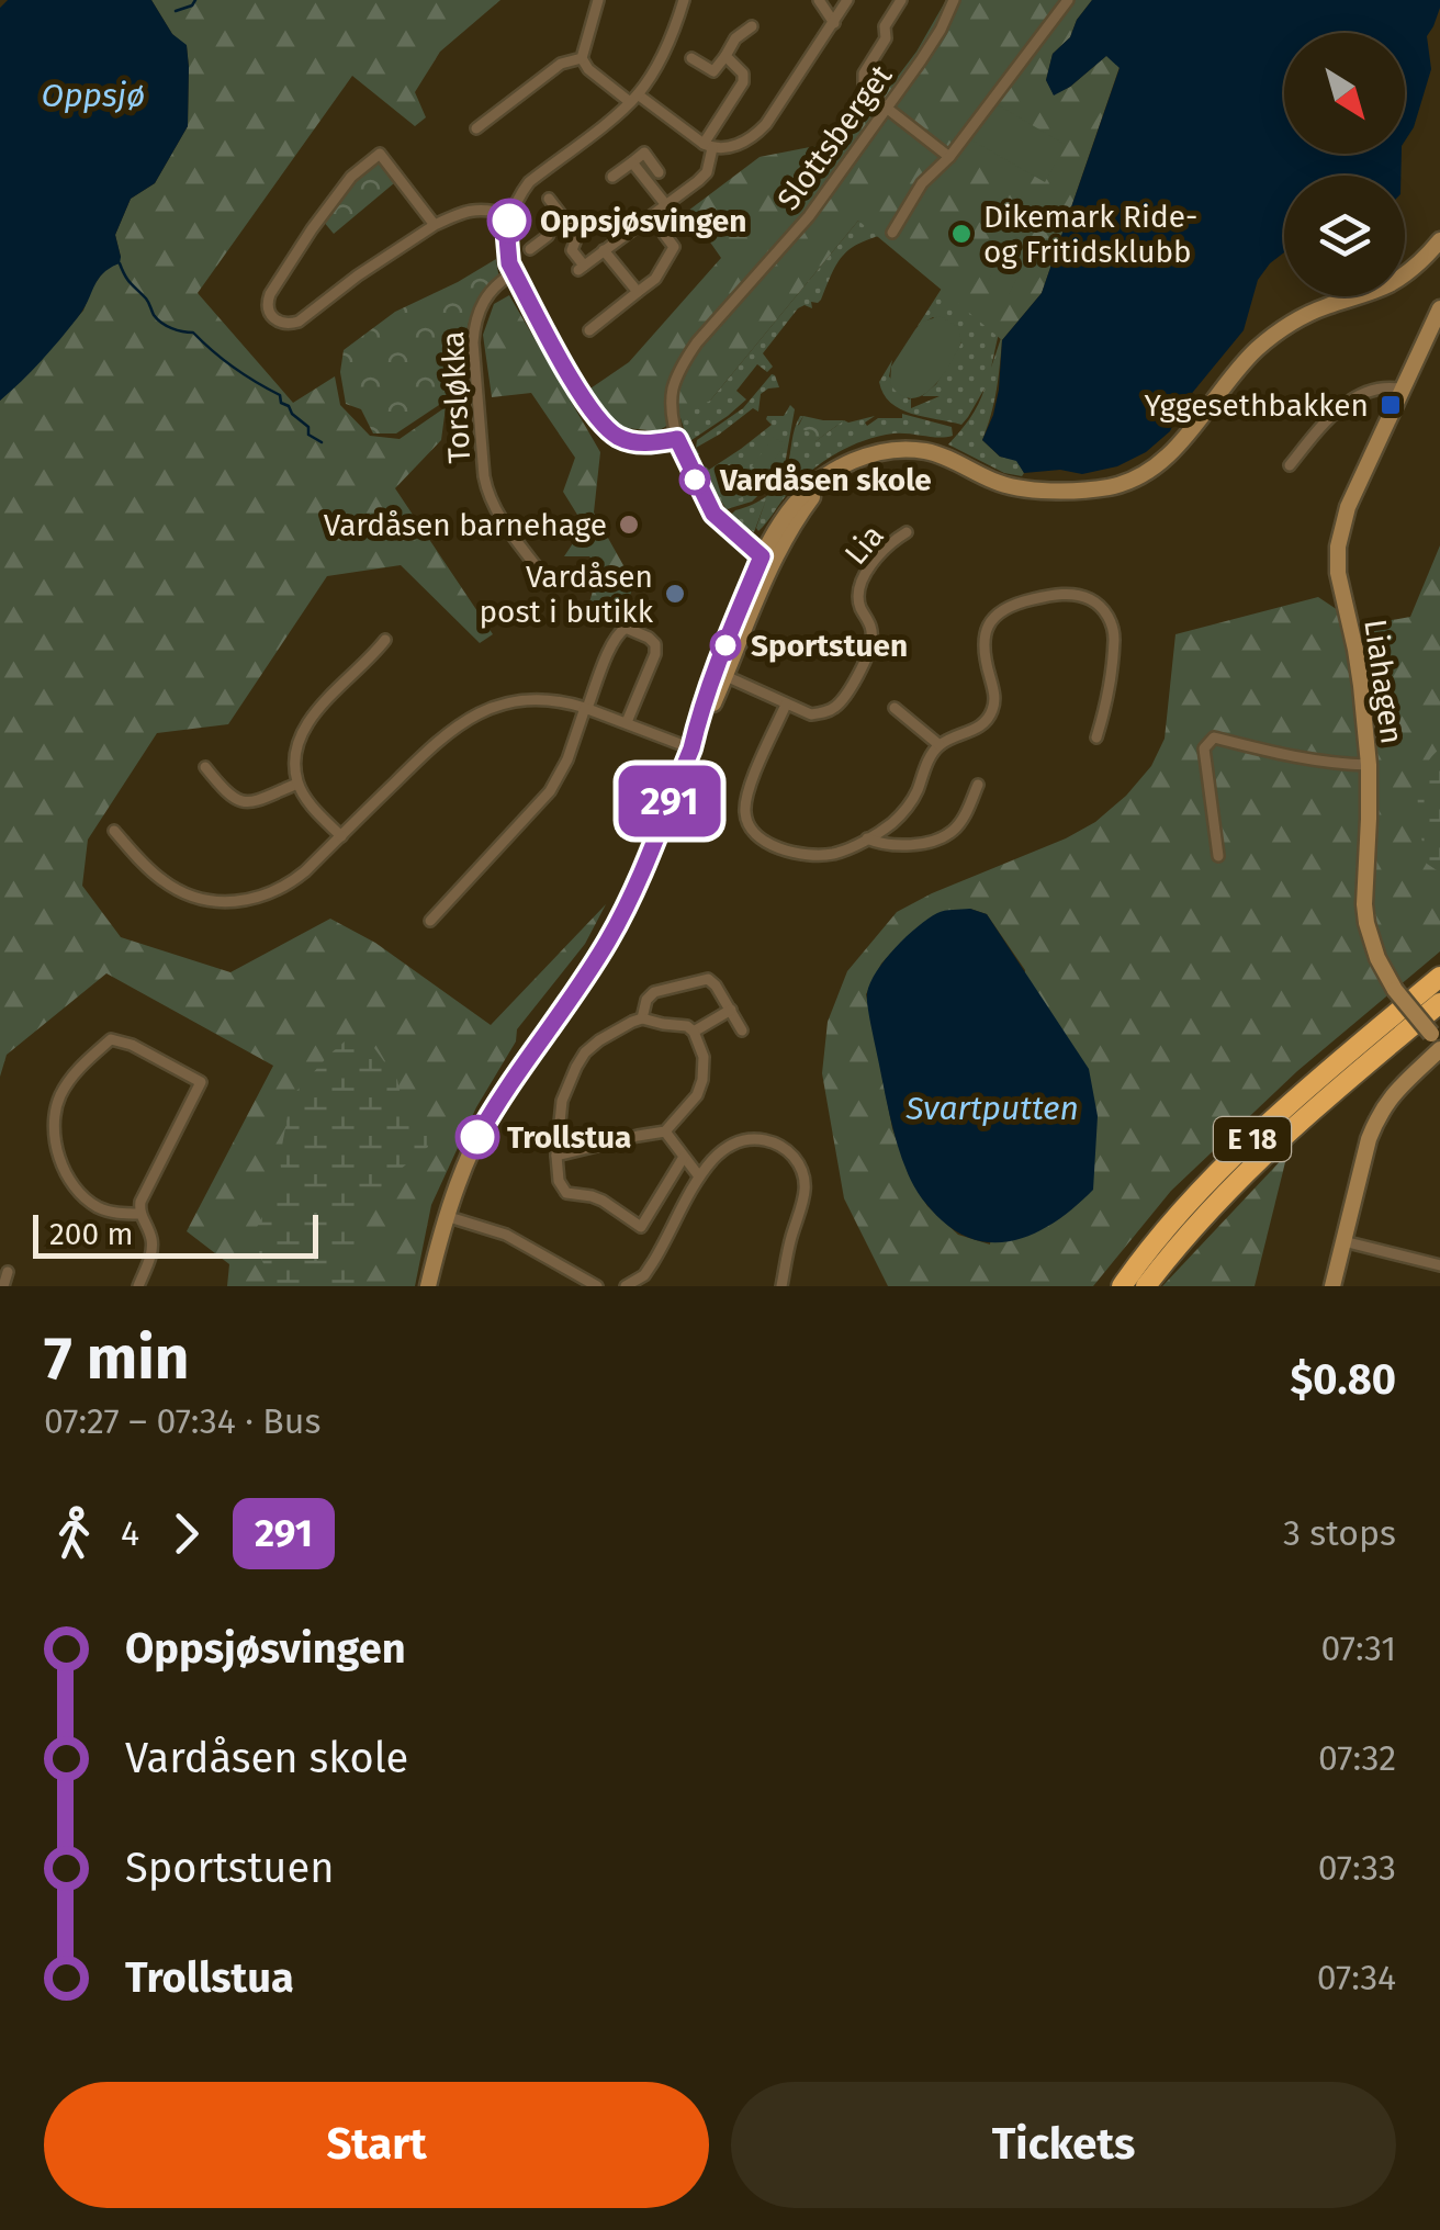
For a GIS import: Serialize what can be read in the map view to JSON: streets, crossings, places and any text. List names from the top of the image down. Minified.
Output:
{"streets":{"highway":["E 18"],"main road":["Liahagen"],"street":["Slottsberget","Torsløkka","Lia"]},"water":["Oppsjø","Svartputten"],"places":{"other":["Oppsjøsvingen","Dikemark Ride- og Fritidsklubb","Vardåsen skole","Vardåsen barnehage","Vardåsen post i butikk","Sportstuen","Trollstua"],"transit":["Yggesethbakken"]},"lines":["bus line 291"],"scale_bar":"200 m","north":"bottom right","page":{"on_map":"291","scale":"200 m","heading":["7 min","07:27 – 07:34 · Bus","$0.80"],"legs":["4","291","3 stops"],"list":[{"name":"Oppsjøsvingen","value":"07:31"},{"name":"Vardåsen skole","value":"07:32"},{"name":"Sportstuen","value":"07:33"},{"name":"Trollstua","value":"07:34"}],"buttons":["Start","Tickets"]}}
